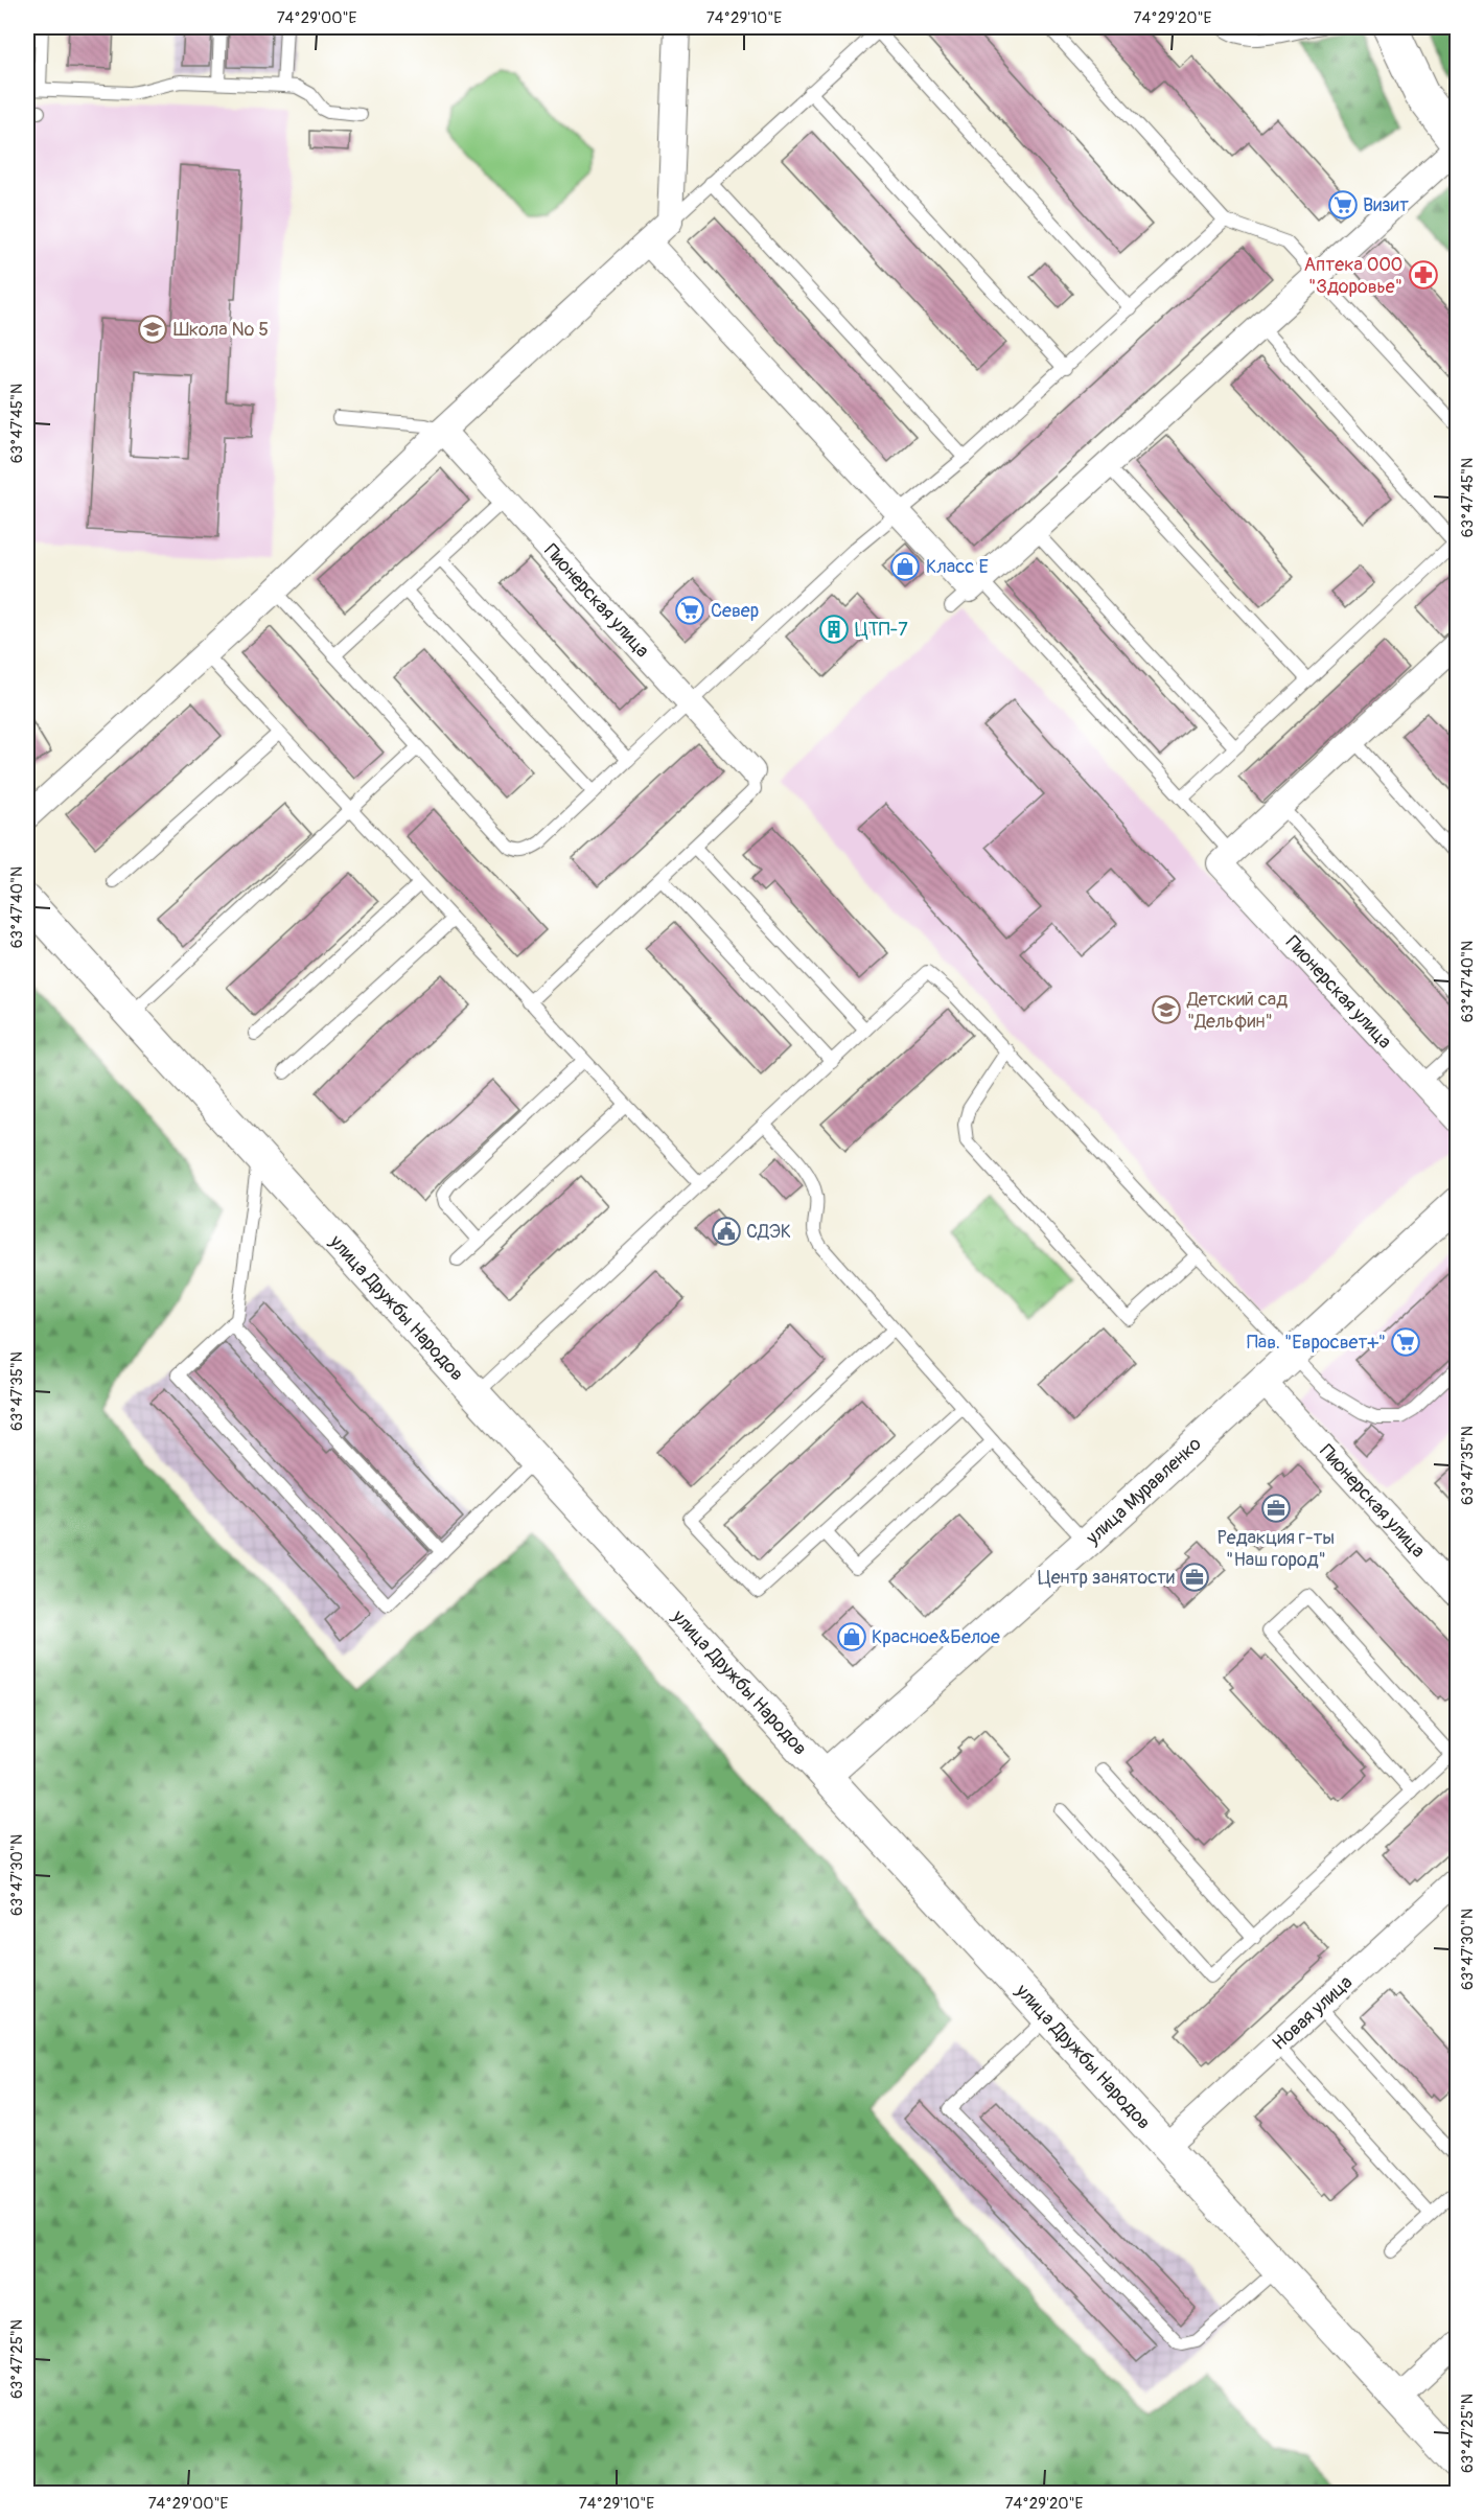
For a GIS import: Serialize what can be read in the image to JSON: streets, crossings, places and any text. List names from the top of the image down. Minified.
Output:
{"streets":{"street":["Пионерская улица","улица Дружбы Народов","улица Муравленко","Новая улица"]},"crossings":[["Пионерская улица","улица Муравленко"],["улица Дружбы Народов","улица Муравленко"],["улица Дружбы Народов","Новая улица"]],"places":{"supermarket":["Визит","Север","Пав. \"Евросвет+\""],"pharmacy":["Аптека ООО \"Здоровье\""],"school or university":["Школа № 5","Детский сад \"Дельфин\""],"shop":["Класс Е","Красное&Белое"],"building":["ЦТП-7"],"public building":["СДЭК"],"office":["Редакция г-ты \"Наш город\"","Центр занятости"]},"coordinates":["74°29'00\"E","74°29'10\"E","74°29'20\"E","63°47'45\"N","63°47'40\"N","63°47'35\"N","63°47'30\"N","63°47'25\"N"]}
